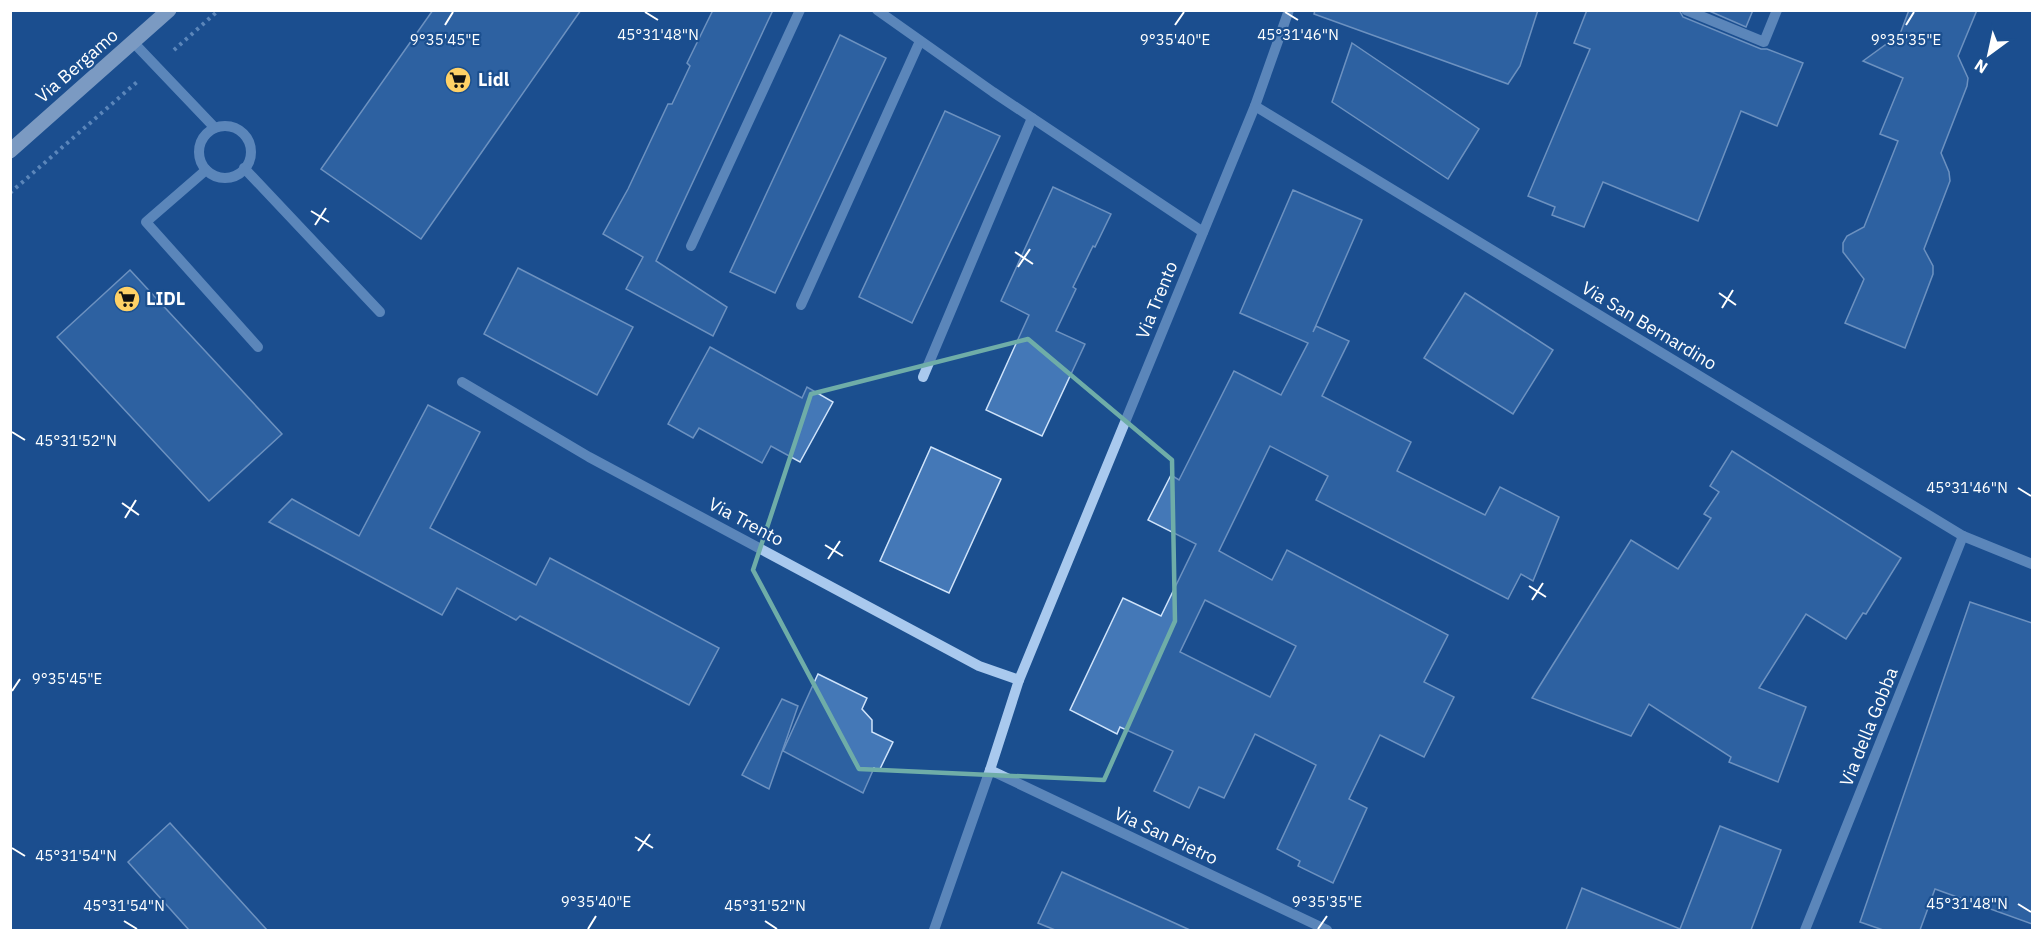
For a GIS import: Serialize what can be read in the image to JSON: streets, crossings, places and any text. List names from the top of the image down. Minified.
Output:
{"streets":{"main road":["Via Bergamo"],"street":["Via Trento","Via San Bernardino","Via della Gobba","Via San Pietro"]},"crossings":[["Via Trento","Via San Bernardino"],["Via Trento","Via San Pietro"],["Via San Bernardino","Via della Gobba"]],"places":{"supermarket":["Lidl","LIDL"]},"north":"bottom left","coordinates":["45°31'48\"N","45°31'46\"N","9°35'40\"E","9°35'35\"E","9°35'45\"E","45°31'52\"N","45°31'54\"N"]}
